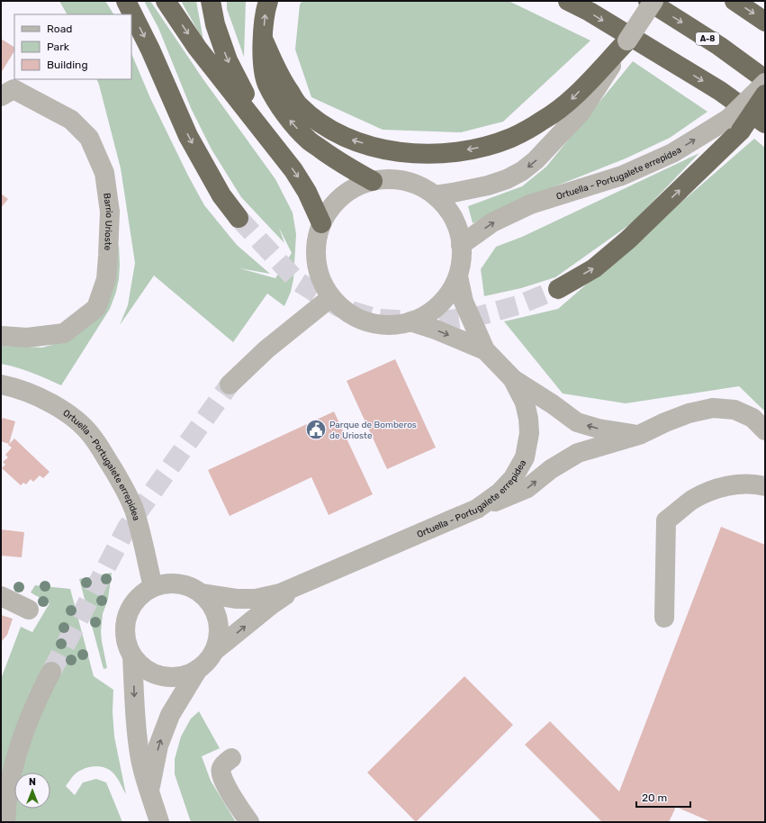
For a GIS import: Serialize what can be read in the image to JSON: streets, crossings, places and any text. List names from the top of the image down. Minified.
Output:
{"streets":{"highway":["A-8"],"street":["Ortuella - Portugalete errepidea","Barrio Urioste"]},"places":{"public building":["Parque de Bomberos de Urioste"]},"legend":["Road","Park","Building"],"scale_bar":"20 m","north":"top"}
